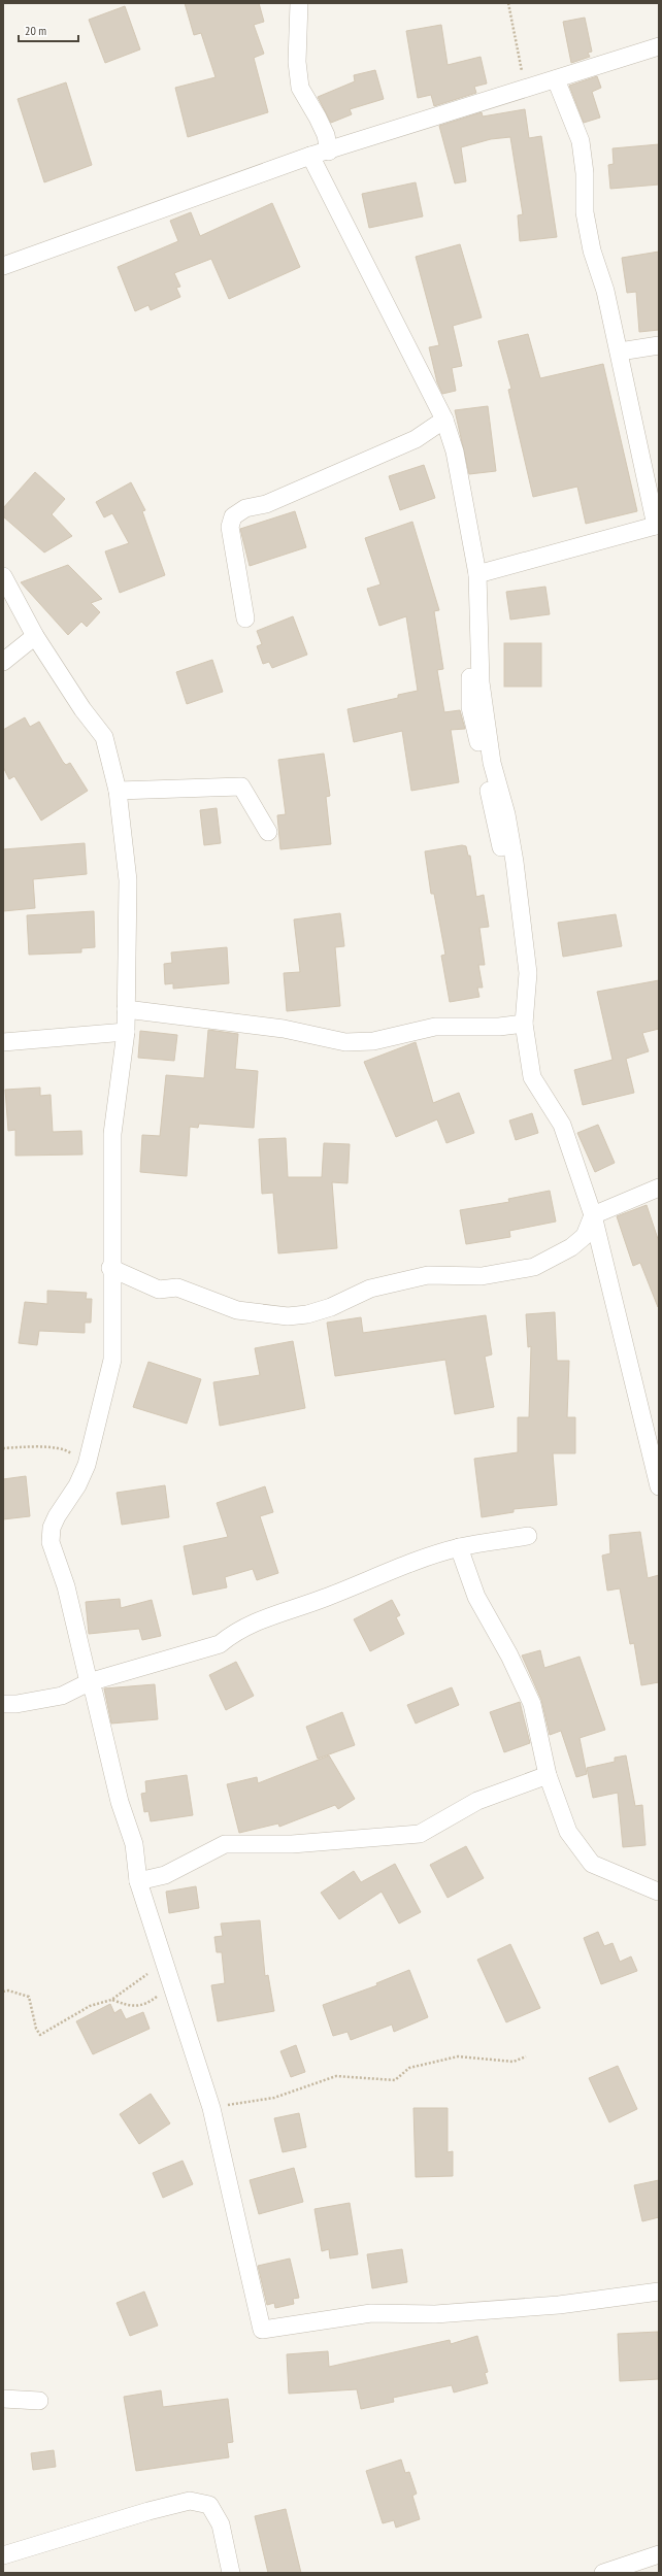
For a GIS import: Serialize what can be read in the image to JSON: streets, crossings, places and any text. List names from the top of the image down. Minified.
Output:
{"scale_bar":"20 m"}
